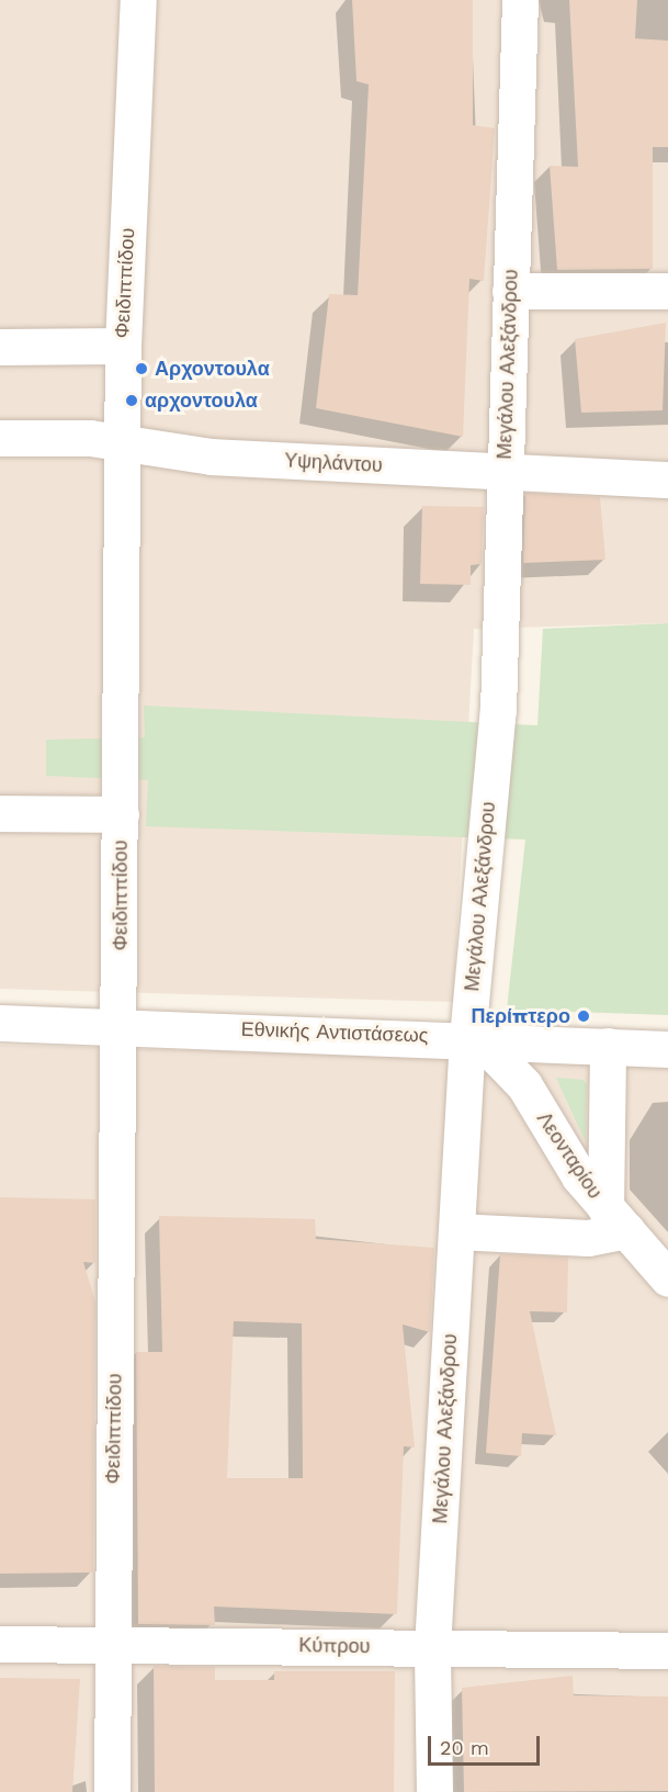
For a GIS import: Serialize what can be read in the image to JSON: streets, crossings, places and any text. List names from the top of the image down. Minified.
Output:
{"streets":{"street":["Φειδιππίδου","Μεγάλου Αλεξάνδρου","Υψηλάντου","Εθνικής Αντιστάσεως","Λεονταρίου","Κύπρου"]},"crossings":[["Φειδιππίδου","Υψηλάντου"],["Φειδιππίδου","Εθνικής Αντιστάσεως"],["Φειδιππίδου","Κύπρου"],["Μεγάλου Αλεξάνδρου","Υψηλάντου"],["Μεγάλου Αλεξάνδρου","Εθνικής Αντιστάσεως"],["Μεγάλου Αλεξάνδρου","Λεονταρίου"],["Μεγάλου Αλεξάνδρου","Κύπρου"],["Εθνικής Αντιστάσεως","Λεονταρίου"]],"places":["Αρχοντουλα","αρχοντουλα","Περίπτερο"],"scale_bar":"20 m"}
